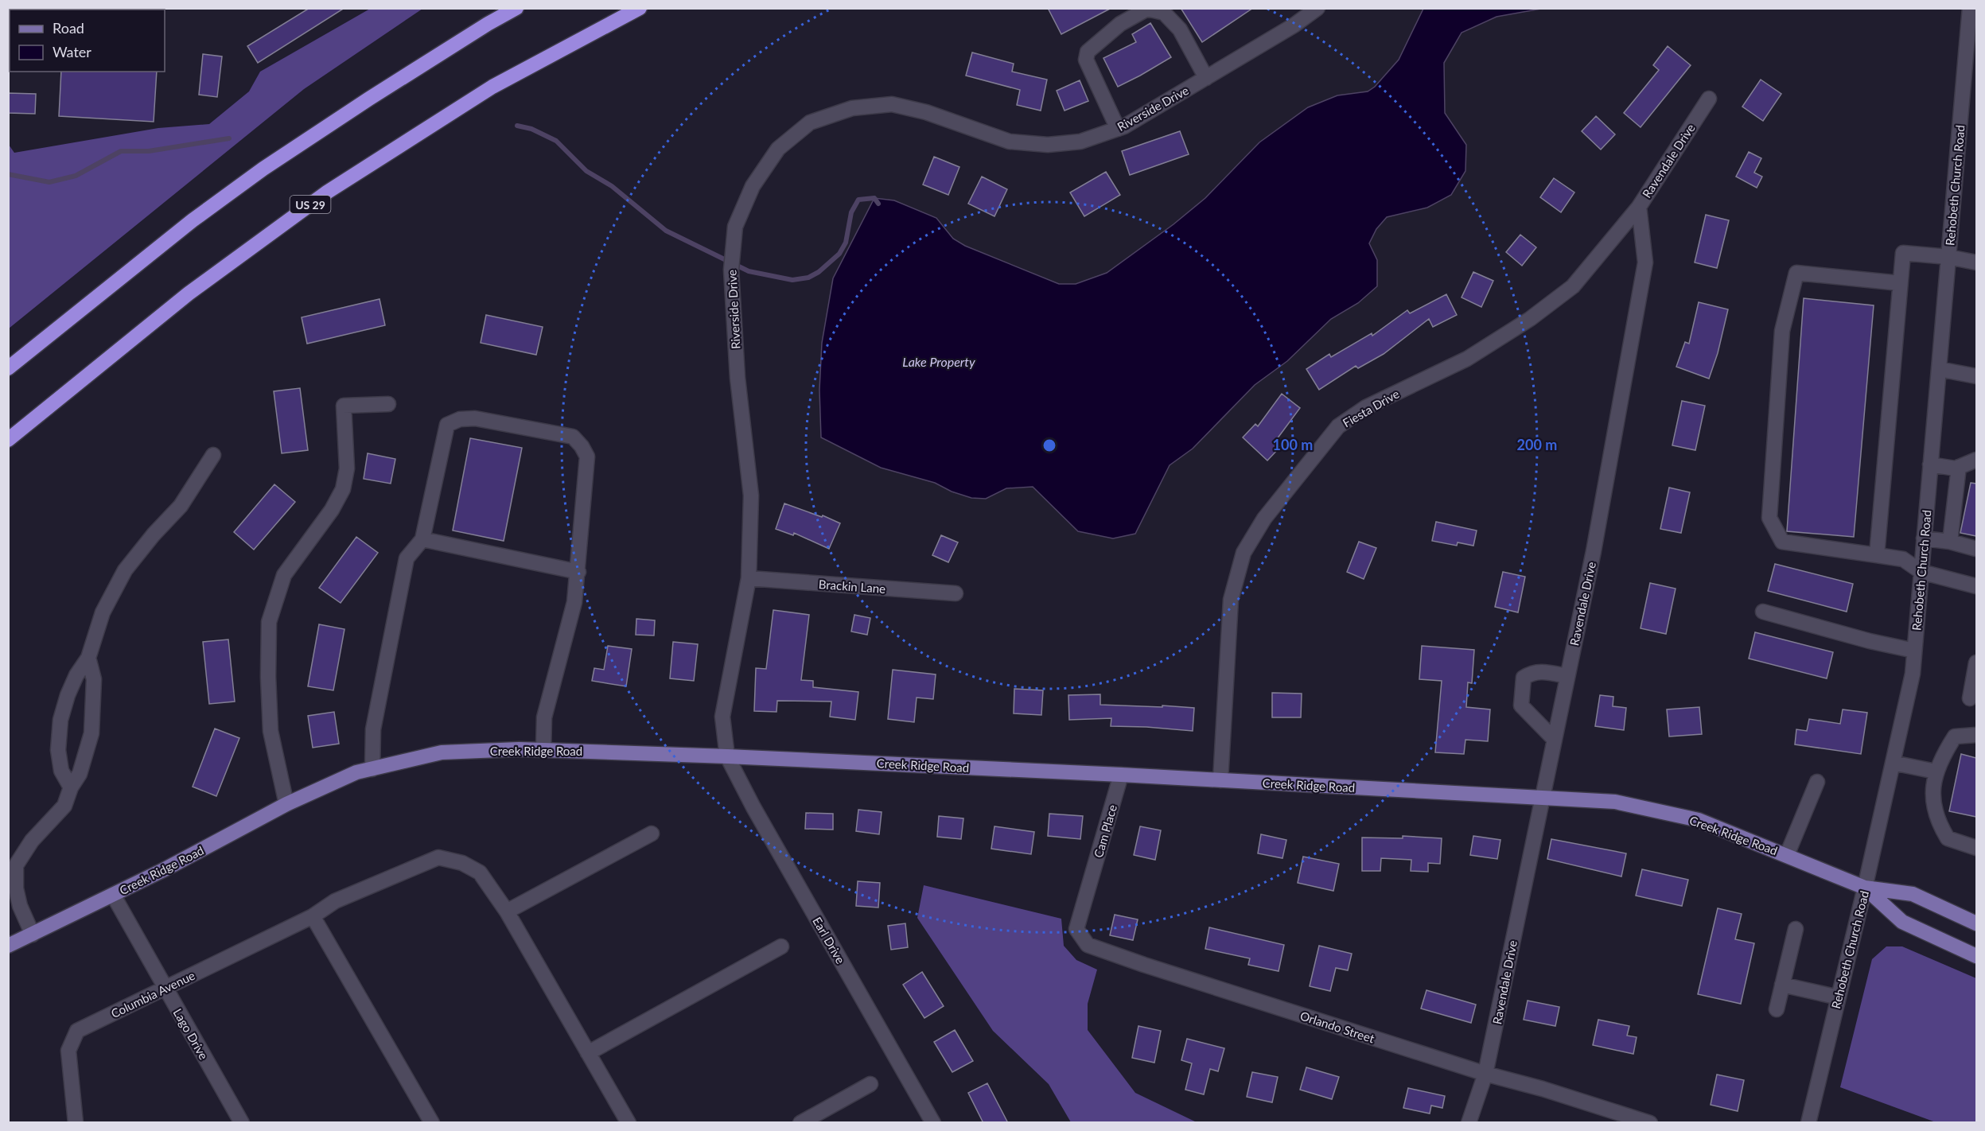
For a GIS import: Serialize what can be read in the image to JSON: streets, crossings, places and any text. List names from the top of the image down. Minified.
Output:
{"streets":{"highway":["US 29"],"main road":["Creek Ridge Road"],"street":["Riverside Drive","Ravendale Drive","Rehobeth Church Road","Fiesta Drive","Brackin Lane","Cam Place","Earl Drive","Columbia Avenue","Orlando Street","Lago Drive"]},"crossings":[["Riverside Drive","Brackin Lane"],["Riverside Drive","Creek Ridge Road"],["Riverside Drive","Earl Drive"],["Ravendale Drive","Fiesta Drive"],["Ravendale Drive","Creek Ridge Road"],["Ravendale Drive","Orlando Street"],["Rehobeth Church Road","Creek Ridge Road"],["Fiesta Drive","Creek Ridge Road"],["Creek Ridge Road","Cam Place"],["Creek Ridge Road","Earl Drive"],["Creek Ridge Road","Lago Drive"],["Cam Place","Orlando Street"],["Columbia Avenue","Lago Drive"]],"water":["Lake Property"],"legend":["Road","Water"],"rings":["100 m","200 m"]}
